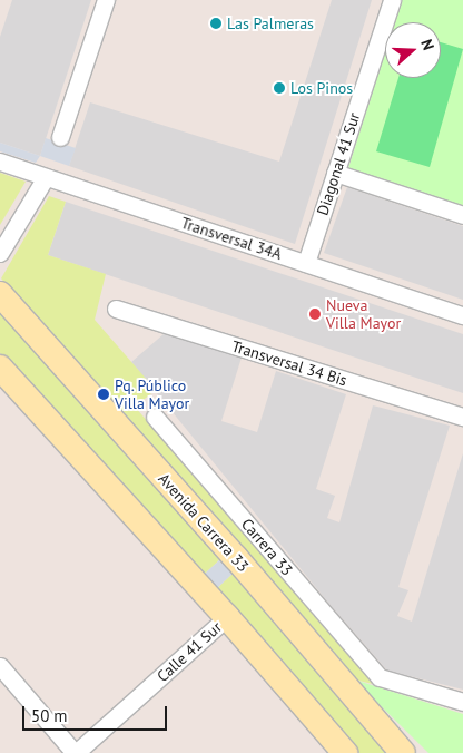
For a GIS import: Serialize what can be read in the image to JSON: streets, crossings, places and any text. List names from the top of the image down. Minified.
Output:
{"streets":{"main road":["Avenida Carrera 33"],"street":["Diagonal 41 Sur","Transversal 34A","Transversal 34 Bis","Carrera 33","Calle 41 Sur"]},"crossings":[["Diagonal 41 Sur","Transversal 34A"]],"places":["Las Palmeras","Los Pinos","Nueva Villa Mayor","Pq. Público Villa Mayor"],"scale_bar":"50 m","north":"right"}
